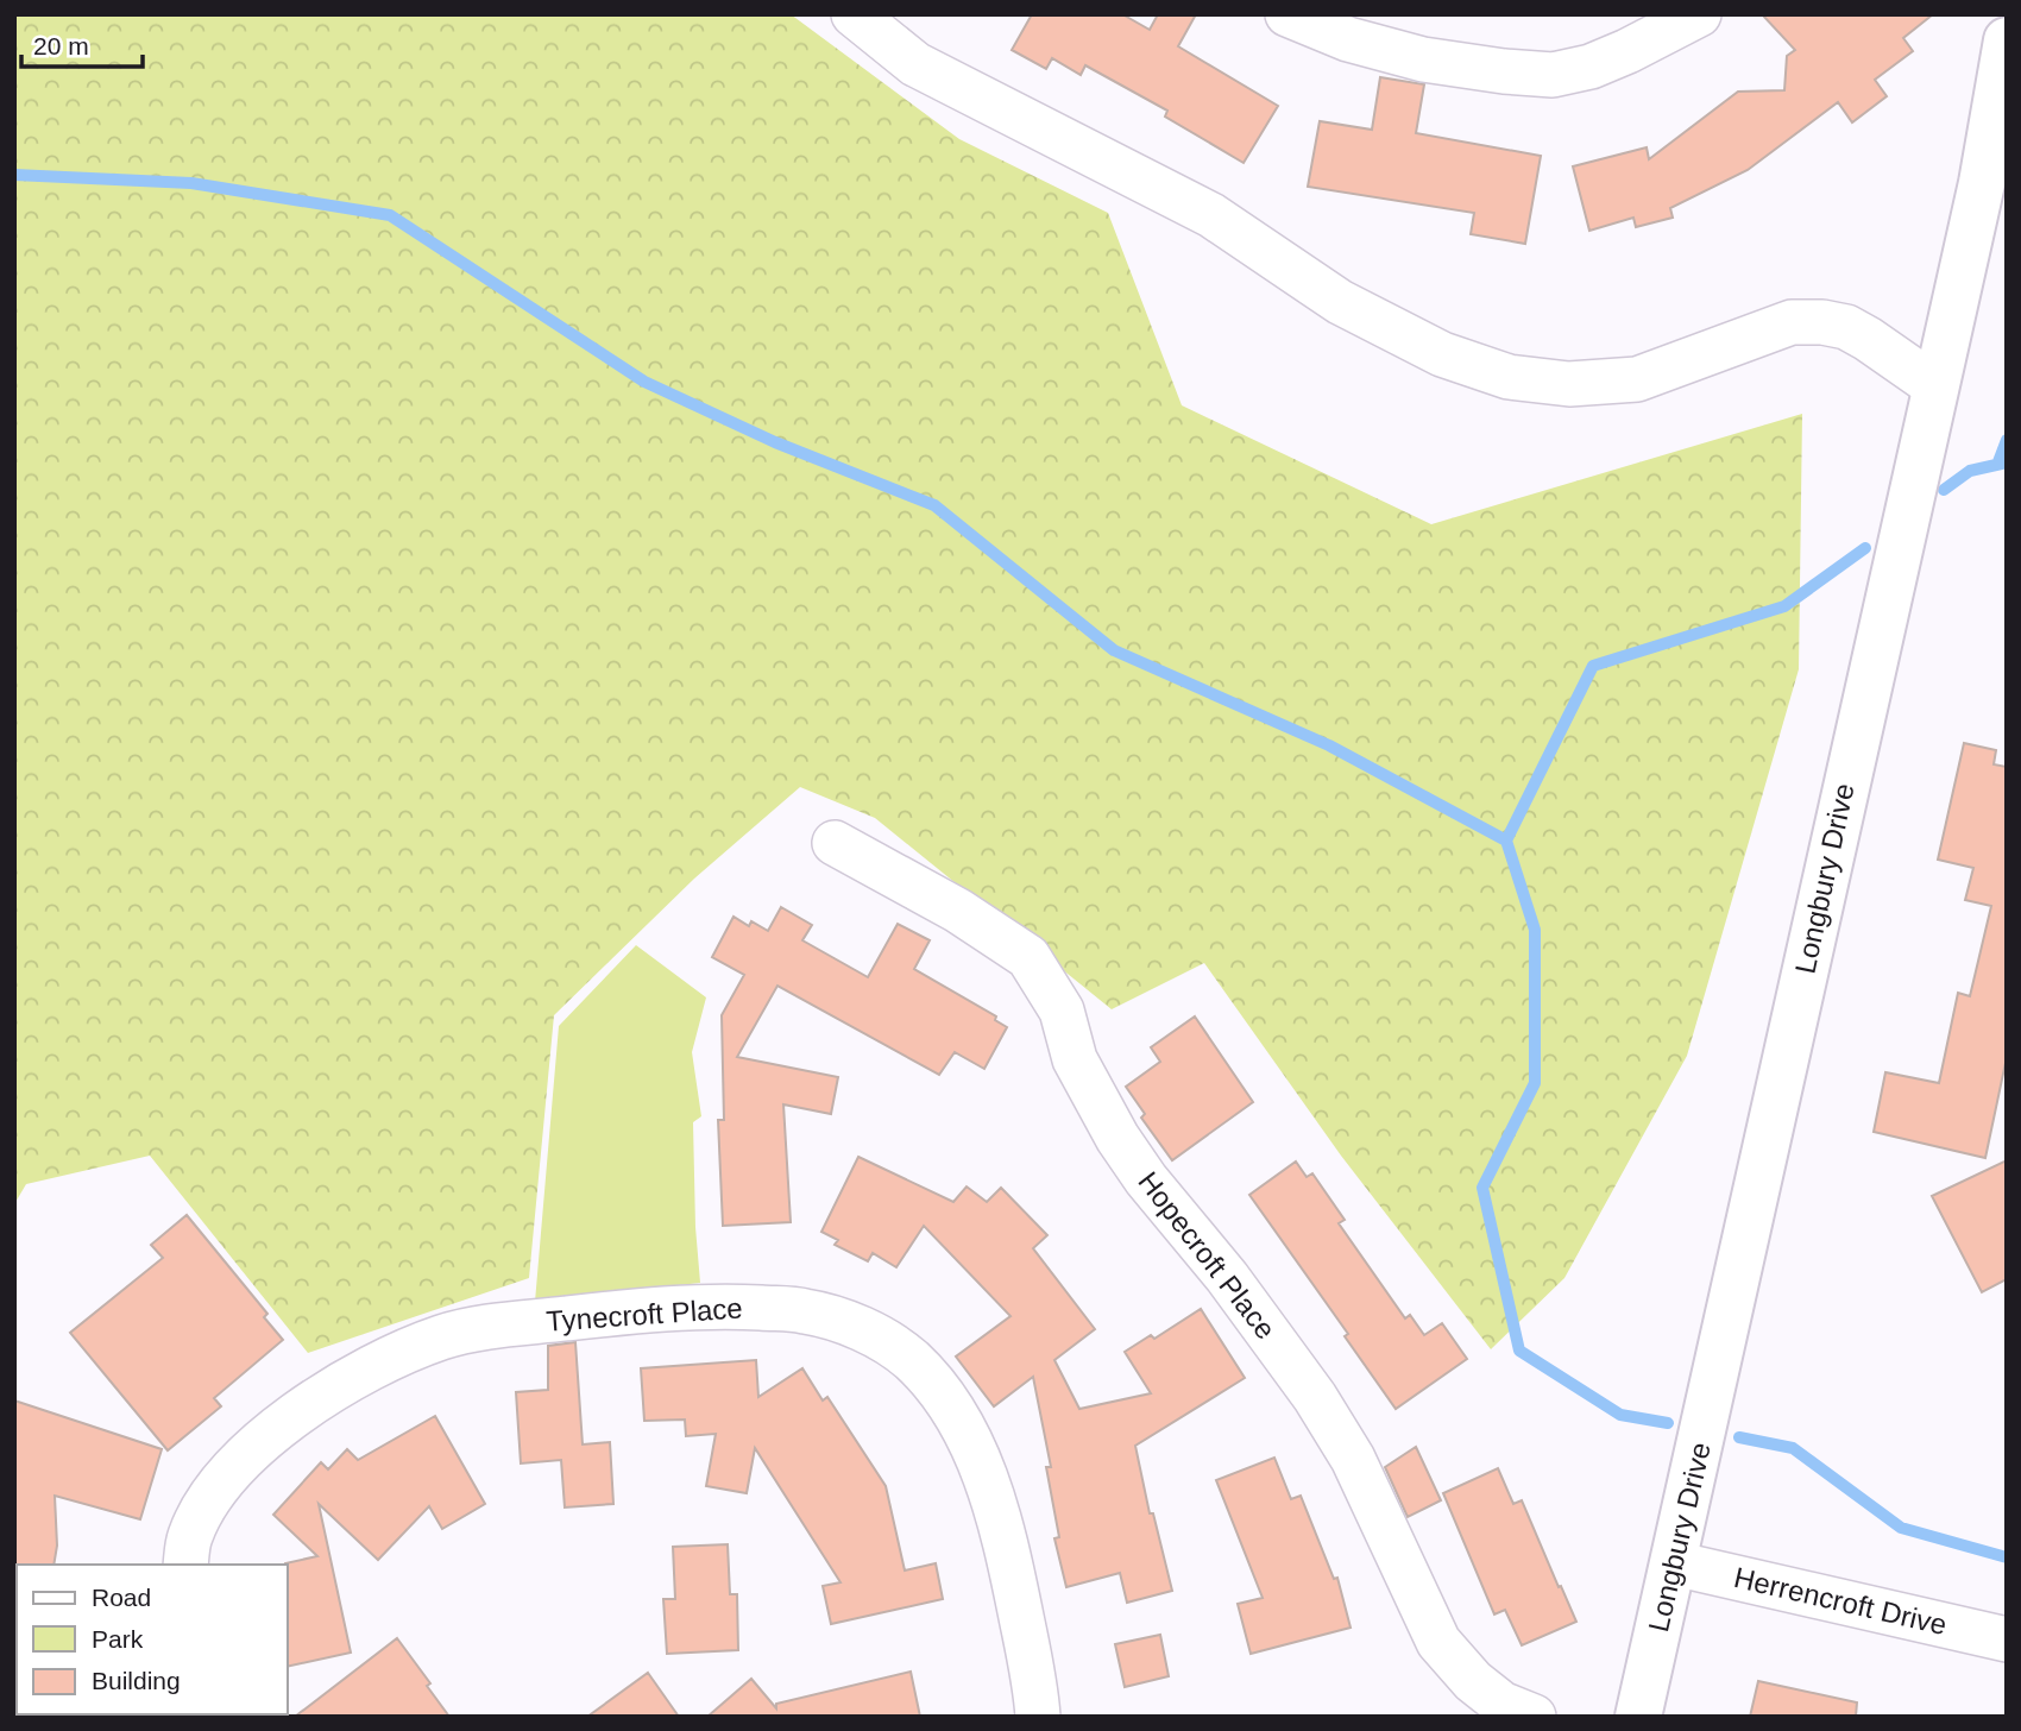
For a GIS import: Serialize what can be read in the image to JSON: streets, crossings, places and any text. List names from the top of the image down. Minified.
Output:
{"streets":{"street":["Longbury Drive","Hopecroft Place","Tynecroft Place","Herrencroft Drive"]},"crossings":[["Longbury Drive","Herrencroft Drive"]],"legend":["Road","Park","Building"],"scale_bar":"20 m"}
